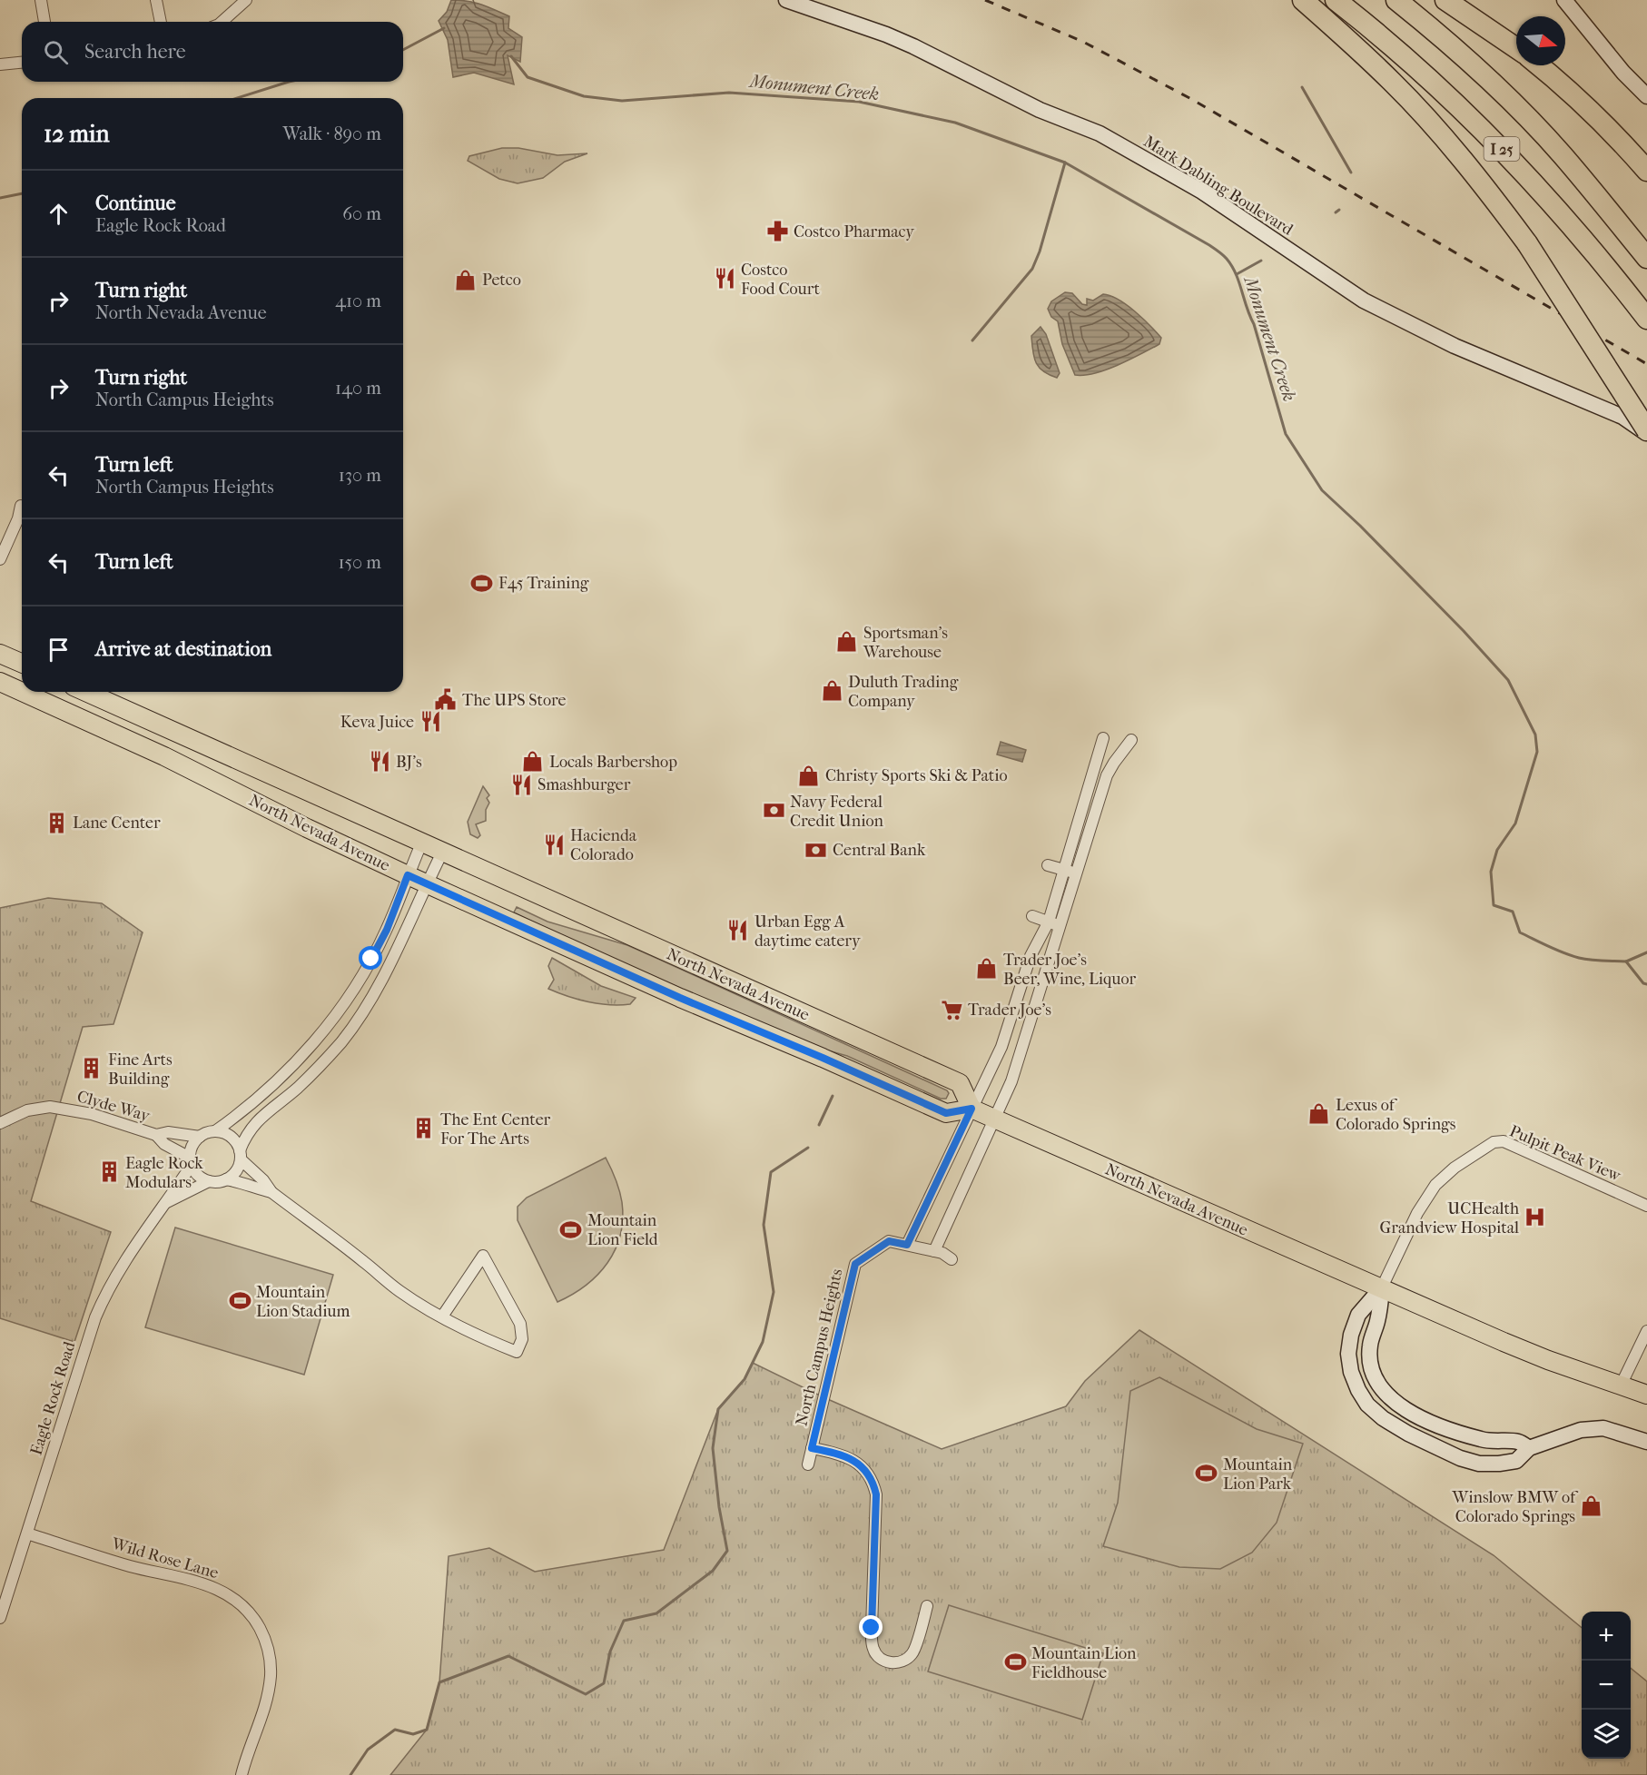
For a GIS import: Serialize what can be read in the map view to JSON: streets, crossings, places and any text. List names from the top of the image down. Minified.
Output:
{"streets":{"highway":["I 25"],"main road":["North Nevada Avenue"],"street":["Mark Dabling Boulevard","Clyde Way","Pulpit Peak View","North Campus Heights","Eagle Rock Road","Wild Rose Lane"]},"crossings":[["North Nevada Avenue","Pulpit Peak View"],["Eagle Rock Road","Wild Rose Lane"]],"water":["Monument Creek"],"places":{"pharmacy":["Costco Pharmacy"],"restaurant":["Costco Food Court","Keva Juice","BJ's","Smashburger","Hacienda Colorado","Urban Egg A daytime eatery"],"shop":["Petco","Sportsman's Warehouse","Duluth Trading Company","Locals Barbershop","Christy Sports Ski & Patio","Trader Joe's Beer, Wine, Liquor","Lexus of Colorado Springs","Winslow BMW of Colorado Springs"],"sports":["F45 Training","Mountain Lion Field","Mountain Lion Stadium","Mountain Lion Park","Mountain Lion Fieldhouse"],"public building":["The UPS Store"],"bank":["Navy Federal Credit Union","Central Bank"],"building":["Lane Center","Fine Arts Building","The Ent Center For The Arts","Eagle Rock Modulars"],"supermarket":["Trader Joe's"],"hospital":["UCHealth Grandview Hospital"]},"north":"right","page":{"search":"Search here","heading":["12 min","Walk · 890 m"],"list":[["Continue","Eagle Rock Road","60 m"],["Turn right","North Nevada Avenue","410 m"],["Turn right","North Campus Heights","140 m"],["Turn left","North Campus Heights","130 m"],["Turn left","150 m"],"Arrive at destination"],"map_buttons":["+","−"]}}
